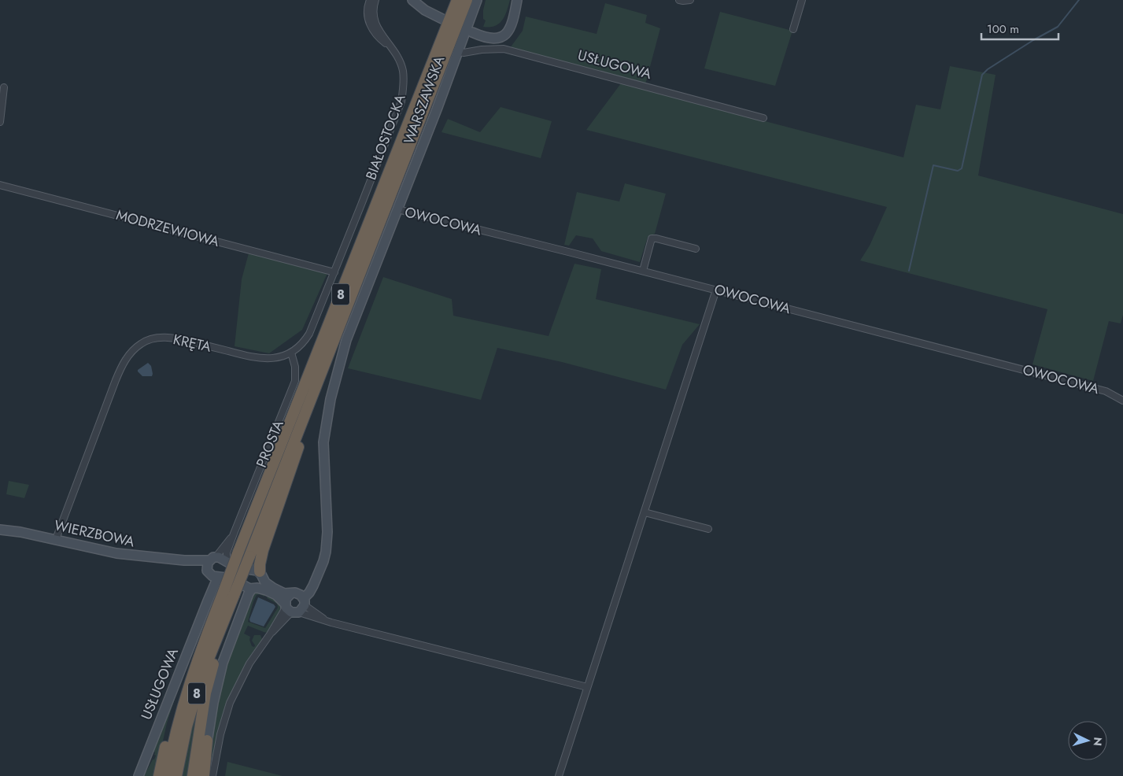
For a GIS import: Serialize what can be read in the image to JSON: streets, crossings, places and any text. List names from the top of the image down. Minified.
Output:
{"streets":{"highway":["8"],"street":["USŁUGOWA","WARSZAWSKA","BIAŁOSTOCKA","OWOCOWA","MODRZEWIOWA","KRĘTA","PROSTA","WIERZBOWA"]},"crossings":[["USŁUGOWA","WARSZAWSKA"],["USŁUGOWA","PROSTA"],["USŁUGOWA","WIERZBOWA"],["WARSZAWSKA","OWOCOWA"],["WARSZAWSKA","WIERZBOWA"],["BIAŁOSTOCKA","KRĘTA"],["MODRZEWIOWA","KRĘTA"],["KRĘTA","PROSTA"],["KRĘTA","WIERZBOWA"],["PROSTA","WIERZBOWA"]],"scale_bar":"100 m","north":"right"}
